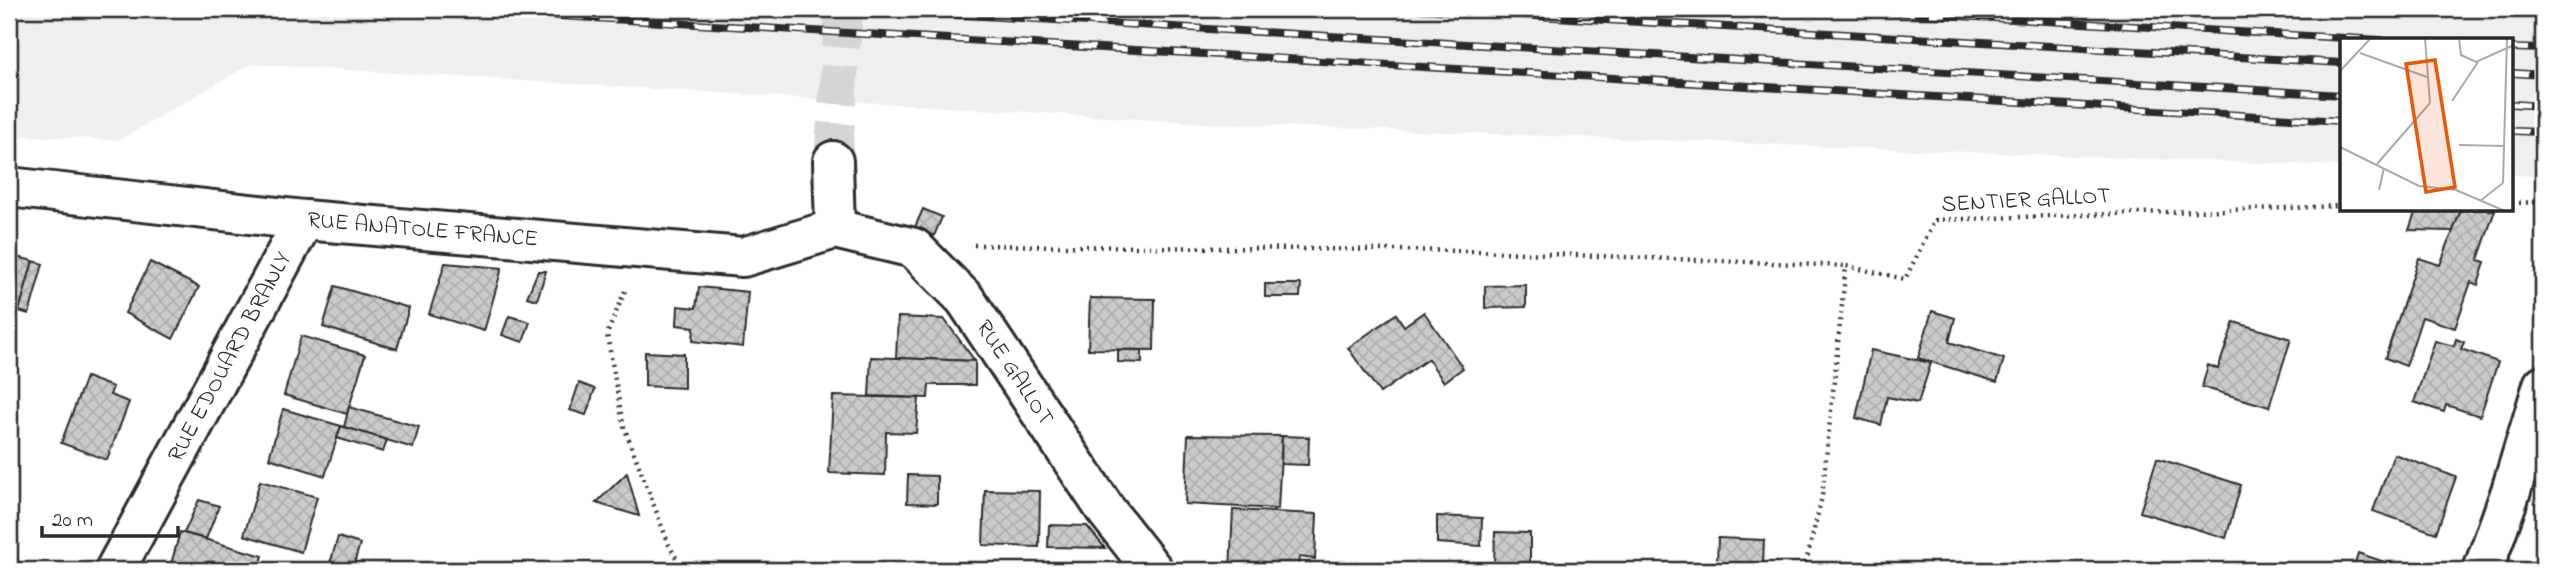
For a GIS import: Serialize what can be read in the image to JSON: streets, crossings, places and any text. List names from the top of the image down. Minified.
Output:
{"streets":{"street":["RUE ANATOLE FRANCE","RUE EDOUARD BRANLY","RUE GALLOT"],"path":["SENTIER GALLOT"]},"crossings":[["RUE ANATOLE FRANCE","RUE EDOUARD BRANLY"],["RUE ANATOLE FRANCE","RUE GALLOT"]],"scale_bar":"20 m"}
